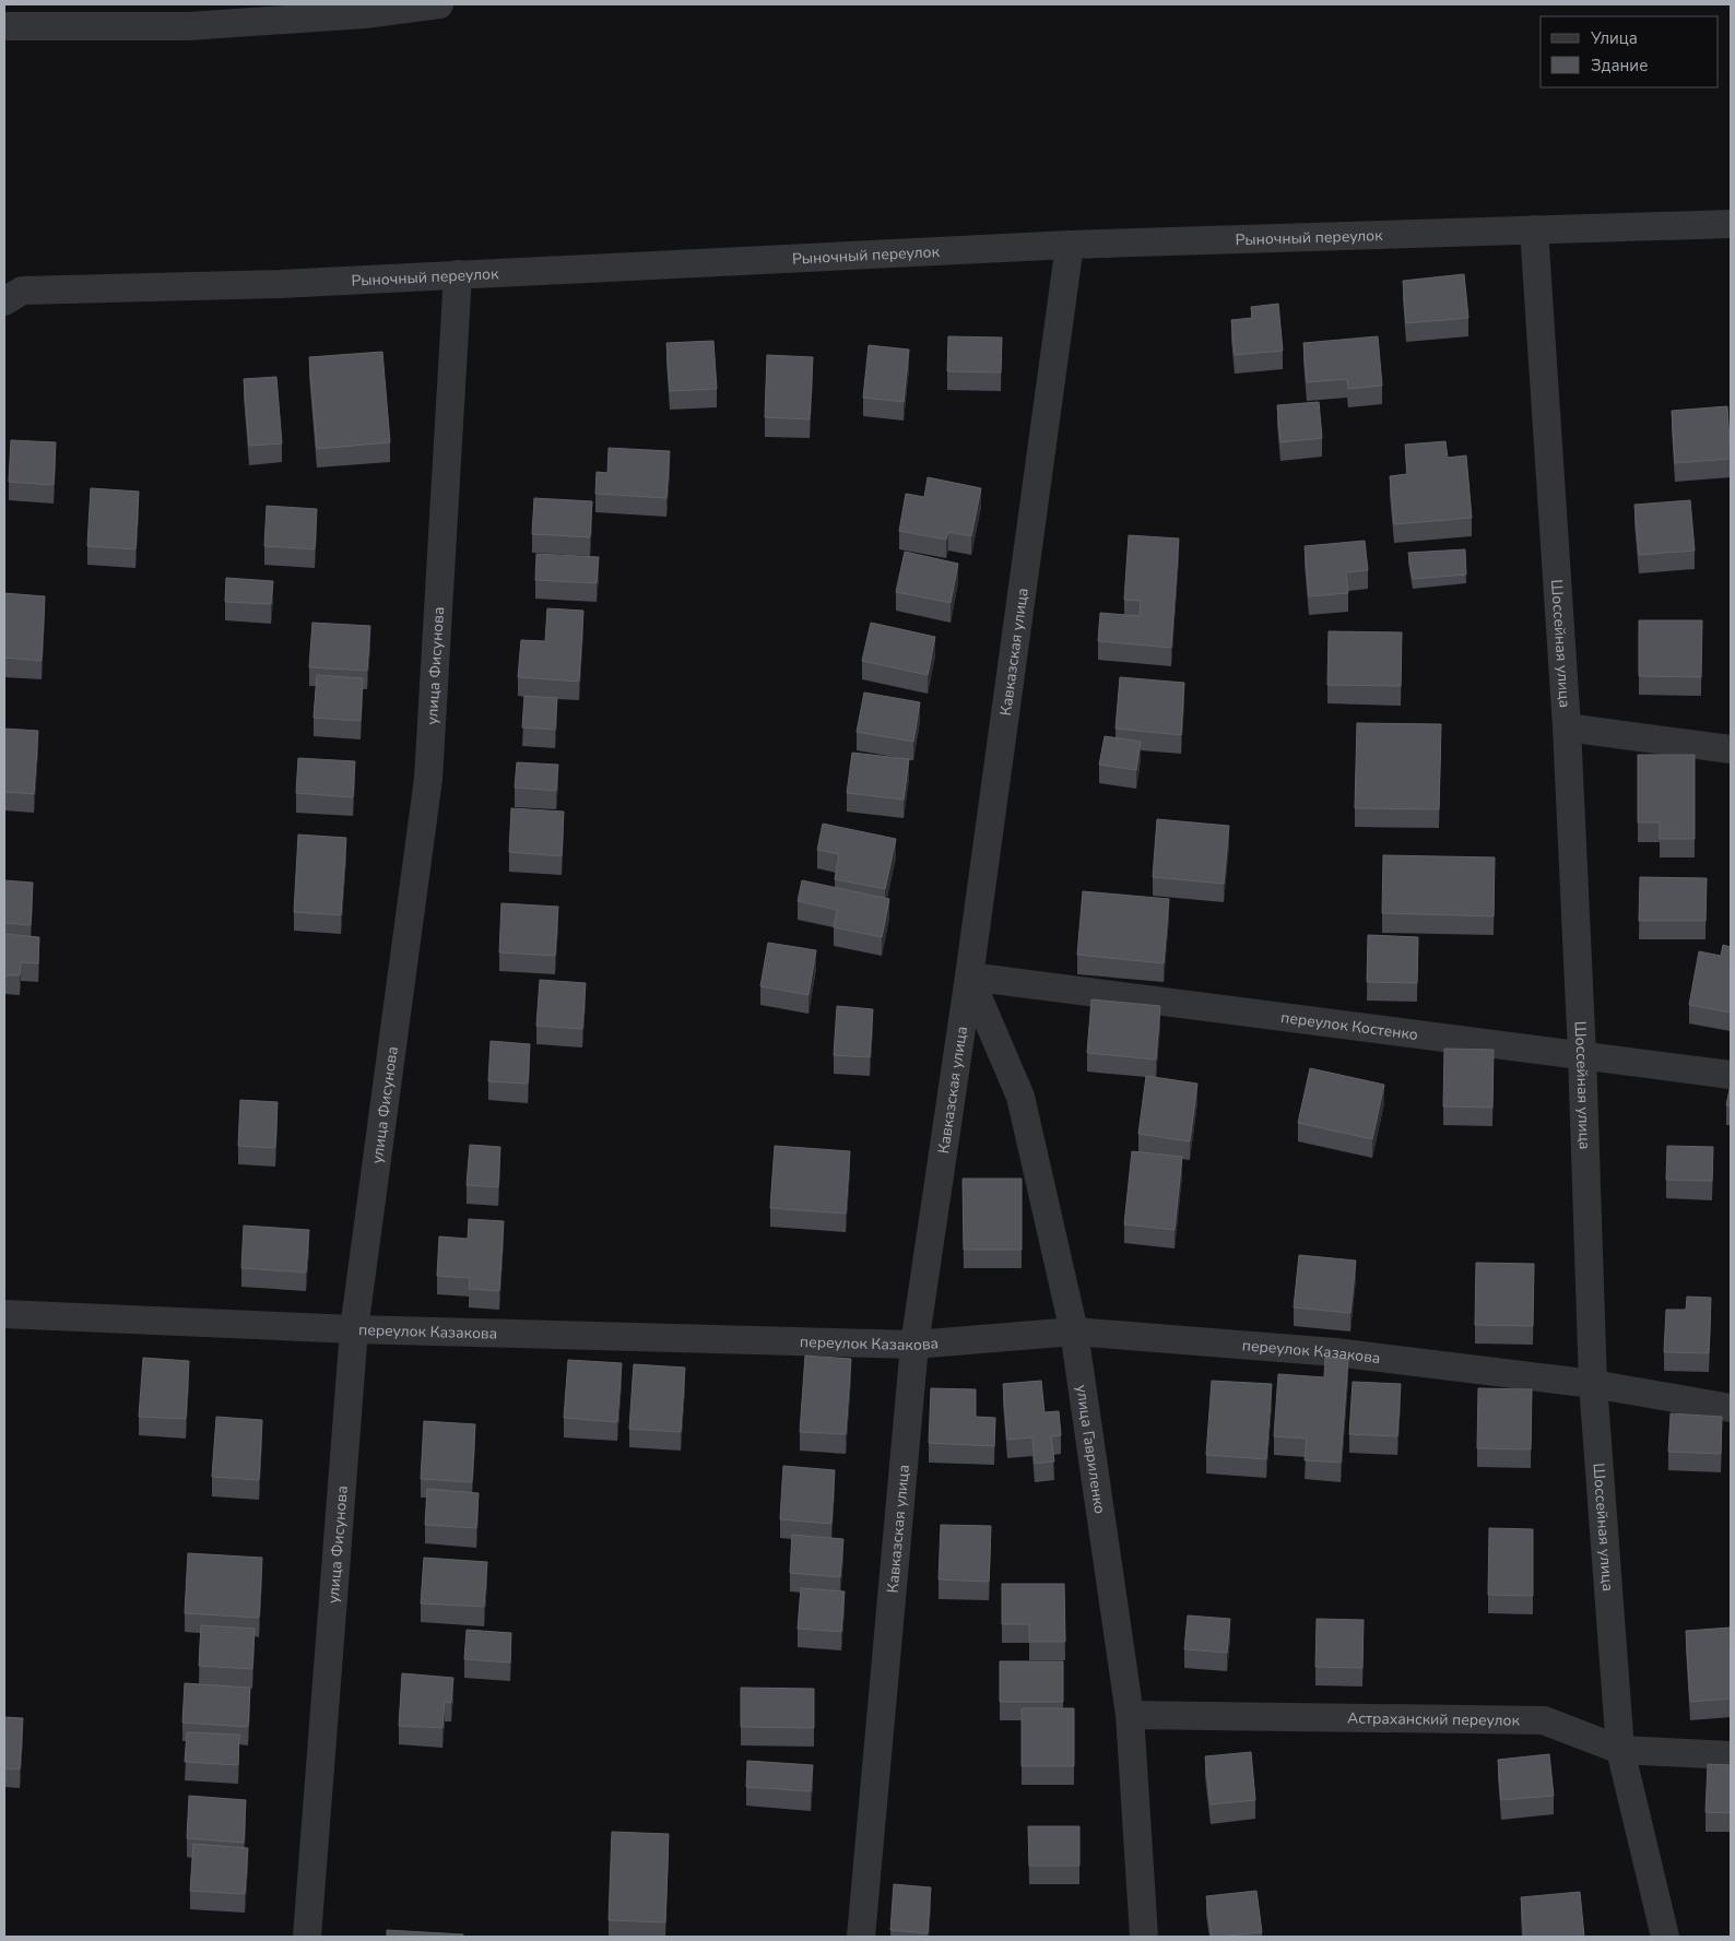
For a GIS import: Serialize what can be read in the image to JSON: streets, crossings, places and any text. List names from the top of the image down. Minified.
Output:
{"streets":{"street":["Рыночный переулок","Шоссейная улица","Кавказская улица","улица Фисунова","переулок Костенко","переулок Казакова","улица Гавриленко","Астраханский переулок"]},"crossings":[["Рыночный переулок","Шоссейная улица"],["Рыночный переулок","Кавказская улица"],["Рыночный переулок","улица Фисунова"],["Шоссейная улица","переулок Костенко"],["Шоссейная улица","переулок Казакова"],["Шоссейная улица","Астраханский переулок"],["Кавказская улица","переулок Костенко"],["Кавказская улица","переулок Казакова"],["Кавказская улица","улица Гавриленко"],["улица Фисунова","переулок Казакова"],["переулок Костенко","улица Гавриленко"],["переулок Казакова","улица Гавриленко"],["улица Гавриленко","Астраханский переулок"]],"legend":["Улица","Здание"]}
